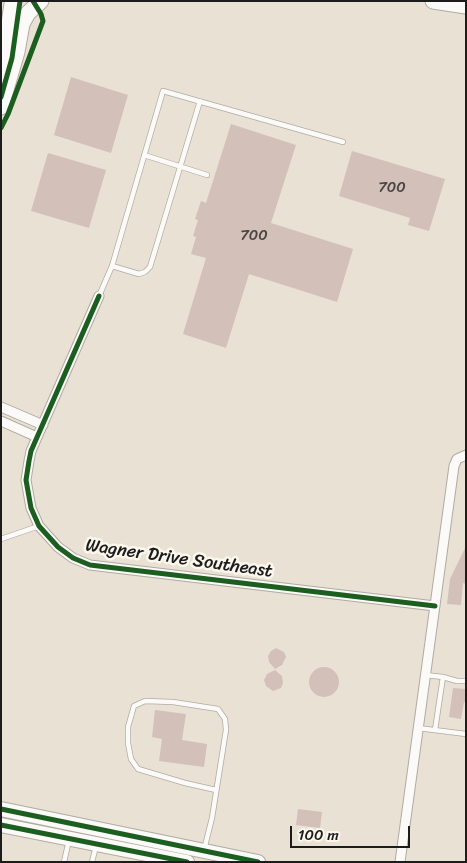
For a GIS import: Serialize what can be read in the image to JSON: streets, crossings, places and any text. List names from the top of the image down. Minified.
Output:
{"streets":{"street":["Wagner Drive Southeast"]},"house_numbers":["700","700"],"scale_bar":"100 m"}
